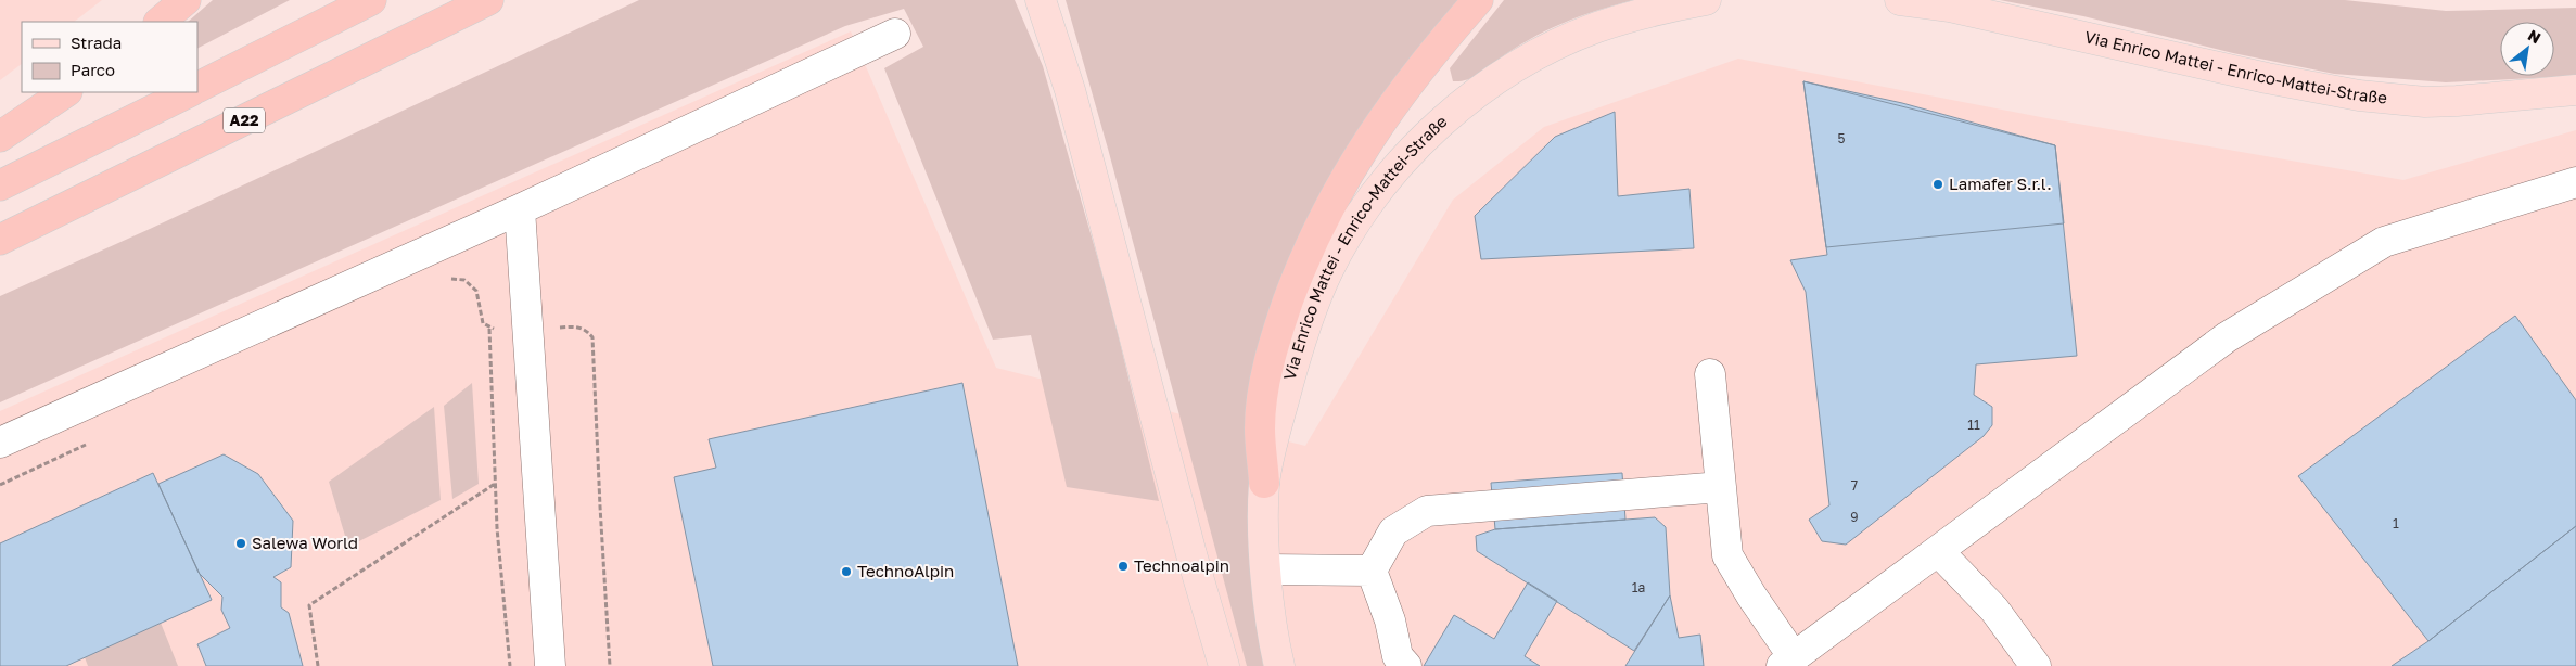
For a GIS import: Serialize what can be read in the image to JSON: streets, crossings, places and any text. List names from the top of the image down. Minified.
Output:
{"streets":{"highway":["A22"],"main road":["Via Enrico Mattei - Enrico-Mattei-Straße"]},"places":["Lamafer S.r.l.","Salewa World","Technoalpin","TechnoAlpin"],"house_numbers":["5","11","7","9","1","1a"],"legend":["Strada","Parco"],"north":"top right"}
